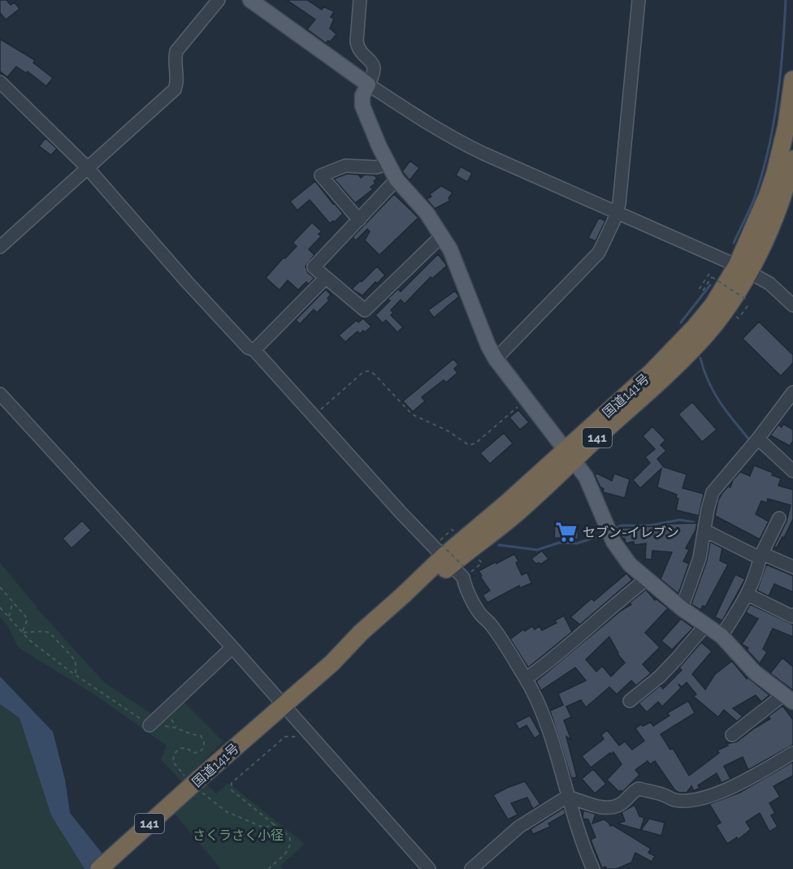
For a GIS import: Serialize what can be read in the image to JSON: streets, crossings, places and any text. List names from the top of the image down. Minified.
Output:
{"streets":{"highway":["国道141号","141"]},"parks":["さくラさく小径"],"places":{"supermarket":["セブン-イレブン"]}}
